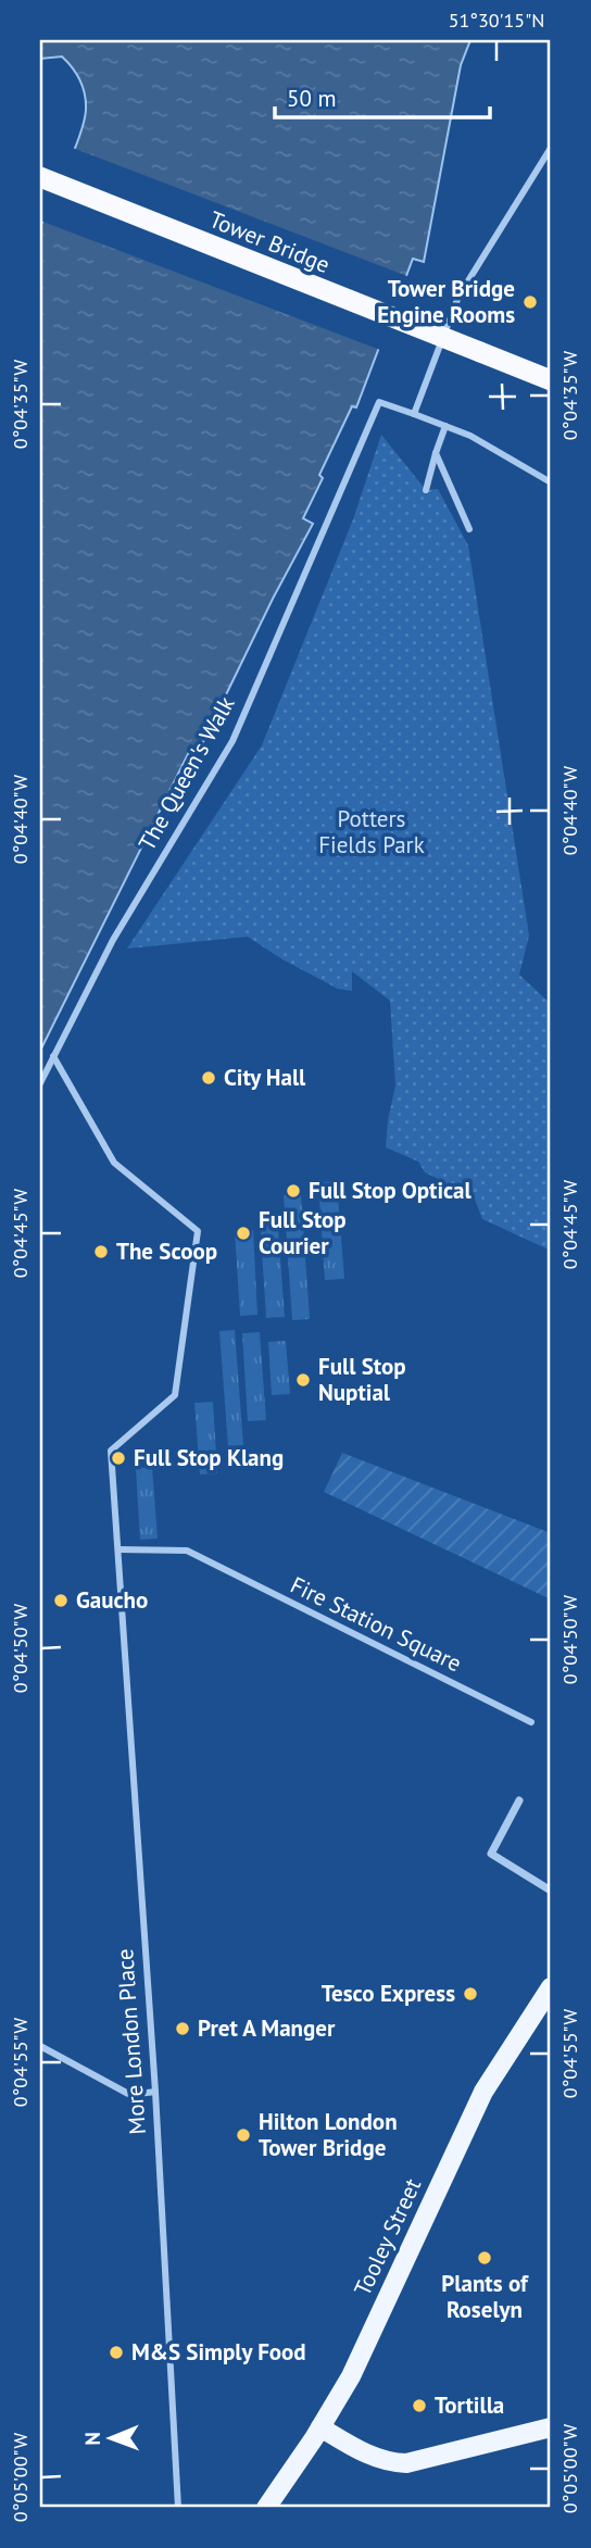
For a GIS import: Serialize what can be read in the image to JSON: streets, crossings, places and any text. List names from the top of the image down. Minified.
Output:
{"streets":{"highway":["Tower Bridge"],"main road":["Tooley Street"],"street":["The Queen's Walk","Fire Station Square","More London Place"]},"crossings":[["The Queen's Walk","More London Place"],["Fire Station Square","More London Place"]],"parks":["Potters Fields Park"],"places":["Tower Bridge Engine Rooms","City Hall","Full Stop Optical","Full Stop Courier","The Scoop","Full Stop Nuptial","Full Stop Klang","Gaucho","Tesco Express","Pret A Manger","Hilton London Tower Bridge","Plants of Roselyn","M&S Simply Food","Tortilla"],"scale_bar":"50 m","north":"left","coordinates":["51°30'15\"N","0°04'35\"W","0°04'40\"W","0°04'45\"W","0°04'50\"W","0°04'55\"W","0°05'00\"W"]}
